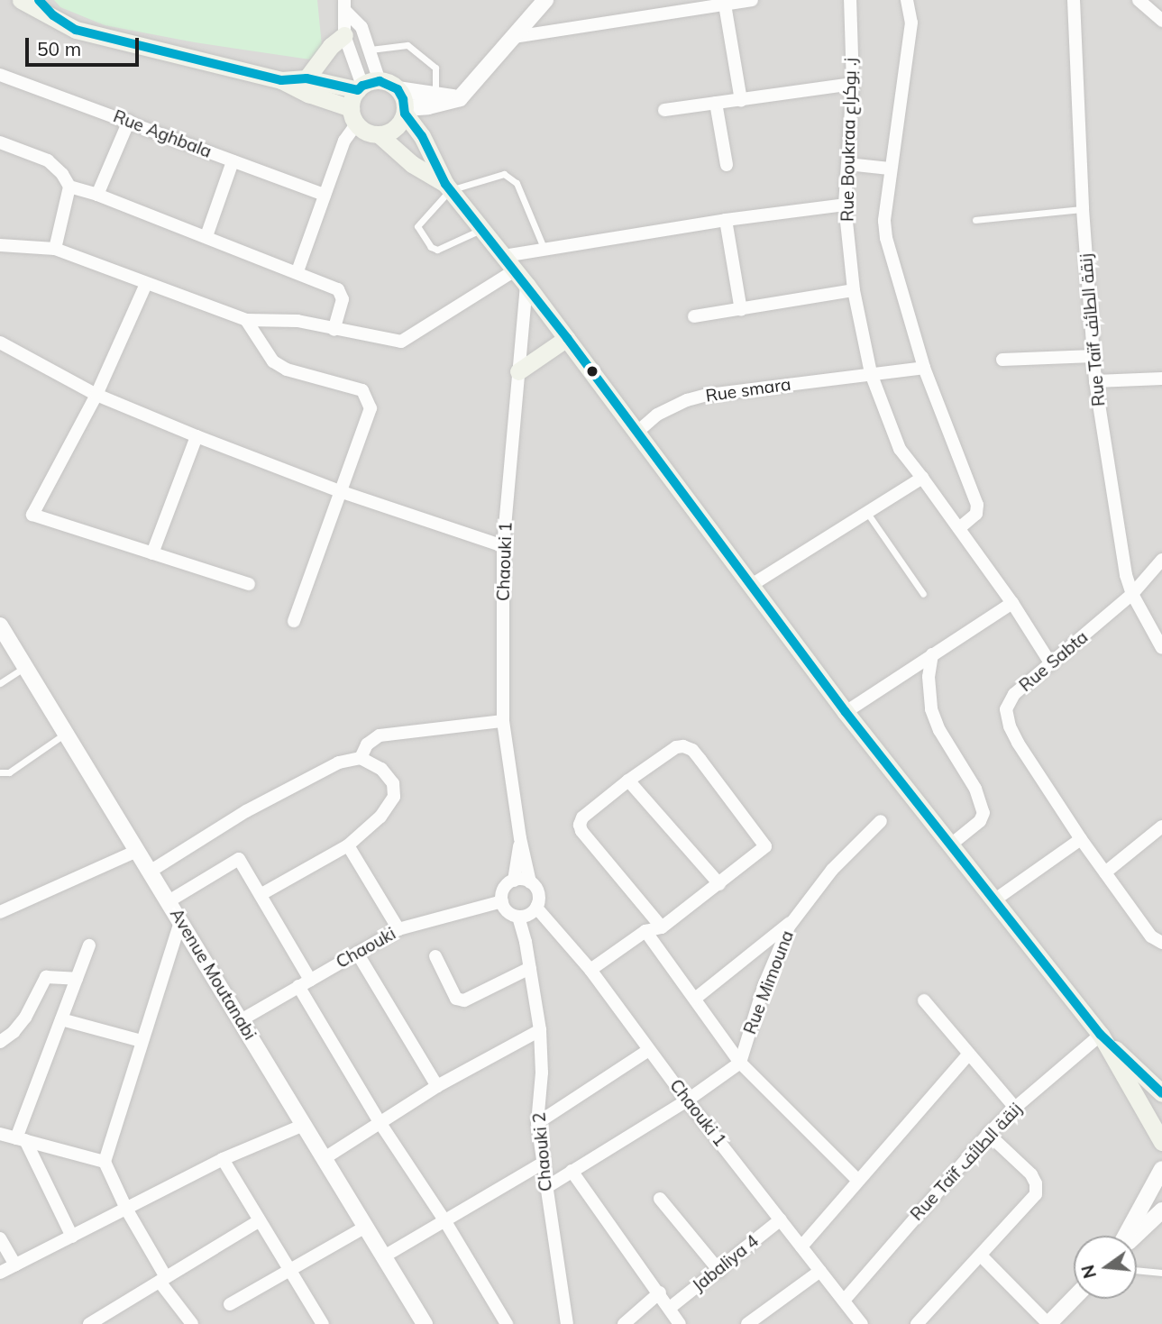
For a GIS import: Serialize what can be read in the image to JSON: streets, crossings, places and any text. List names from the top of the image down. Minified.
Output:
{"streets":{"street":["Rue Aghbala","Rue Boukraa ز. بوكراع","Rue Taïf زنقة الطائف","Rue smara","Chaouki 1","Rue Sabta","Chaouki","Avenue Moutanabi","Rue Mimouna","Chaouki 2","Jabaliya 4"]},"crossings":[["Rue Boukraa ز. بوكراع","Rue smara"],["Rue Boukraa ز. بوكراع","Rue Sabta"],["Rue Taïf زنقة الطائف","Chaouki 1"],["Rue Taïf زنقة الطائف","Rue Sabta"],["Chaouki 1","Chaouki"],["Chaouki 1","Chaouki 2"],["Chaouki 1","Jabaliya 4"],["Chaouki","Avenue Moutanabi"],["Chaouki","Chaouki 2"]],"lines":["transit line 1"],"scale_bar":"50 m","north":"left"}
